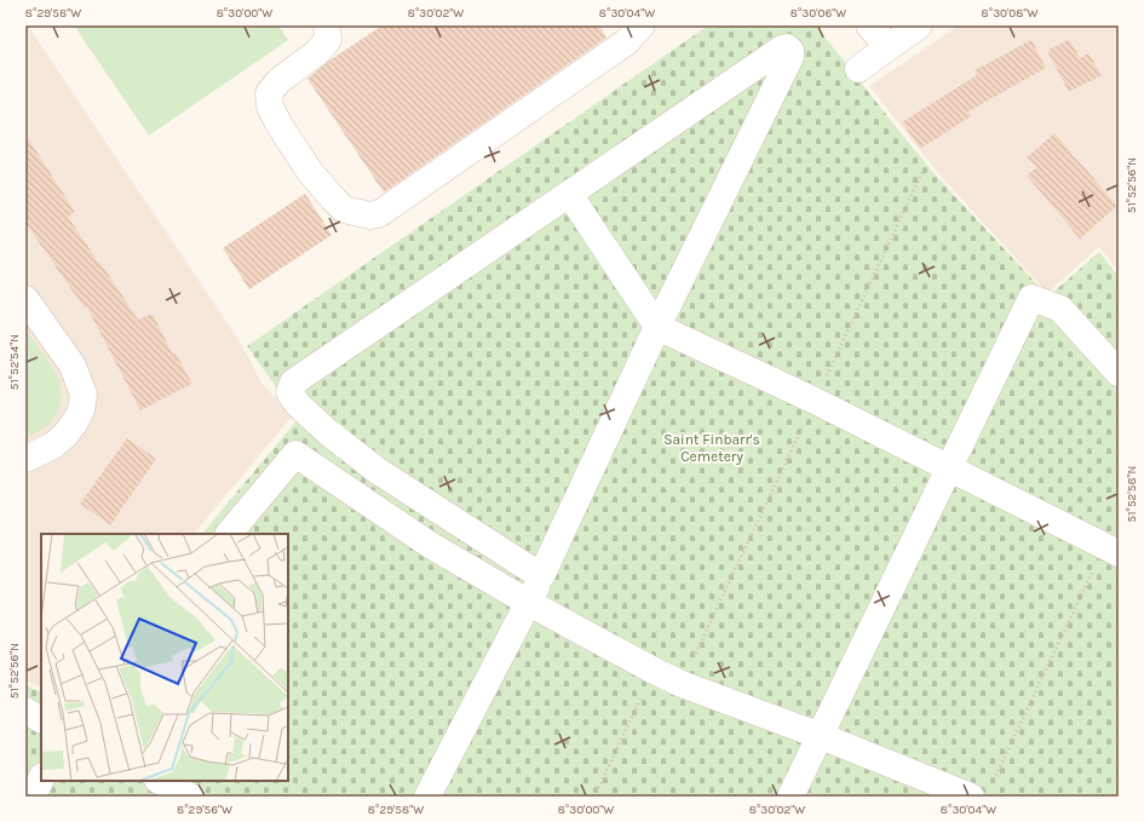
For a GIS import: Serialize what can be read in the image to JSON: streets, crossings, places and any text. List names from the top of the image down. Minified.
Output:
{"parks":["Saint Finbarr's Cemetery"],"coordinates":["8°29'58\"W","8°30'00\"W","8°30'02\"W","8°30'04\"W","8°30'06\"W","8°30'08\"W","51°52'56\"N","51°52'54\"N","51°52'58\"N","8°29'56\"W"]}
